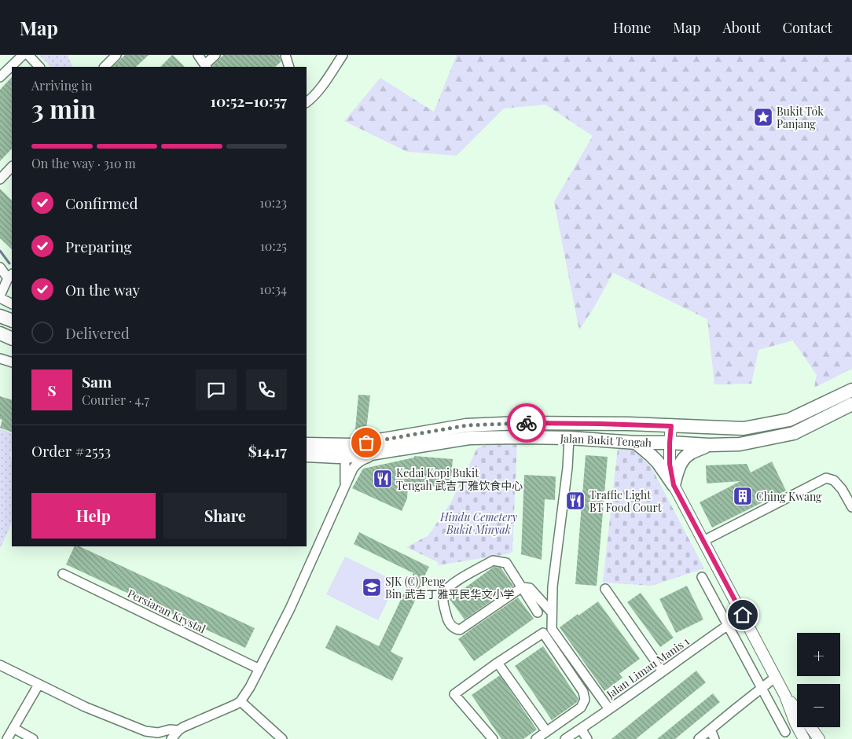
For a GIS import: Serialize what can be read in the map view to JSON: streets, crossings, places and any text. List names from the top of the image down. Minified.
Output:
{"streets":{"highway":["Jalan Bukit Tengah"],"street":["Persiaran Krystal","Jalan Limau Manis 1"]},"parks":["Hindu Cemetery Bukit Minyak"],"places":{"place":["Bukit Tok Panjang"],"restaurant":["Kedai Kopi Bukit Tengah 武吉丁雅饮食中心","Traffic Light BT Food Court"],"building":["Ching Kwang"],"school or university":["SJK (C) Peng Bin 武吉丁雅平民华文小学"]},"page":{"header":"Map","nav":["Home","Map","About","Contact"],"heading":["3 min","Arriving in","10:52–10:57"],"panel":["Sam","Courier · 4.7","Order #2553","$14.17"],"bar":"On the way · 310 m","list":[["Confirmed","10:23"],["Preparing","10:25"],["On the way","10:34"],"Delivered"],"round":"S","buttons":["Help","Share"],"map_buttons":["+","−"]}}
